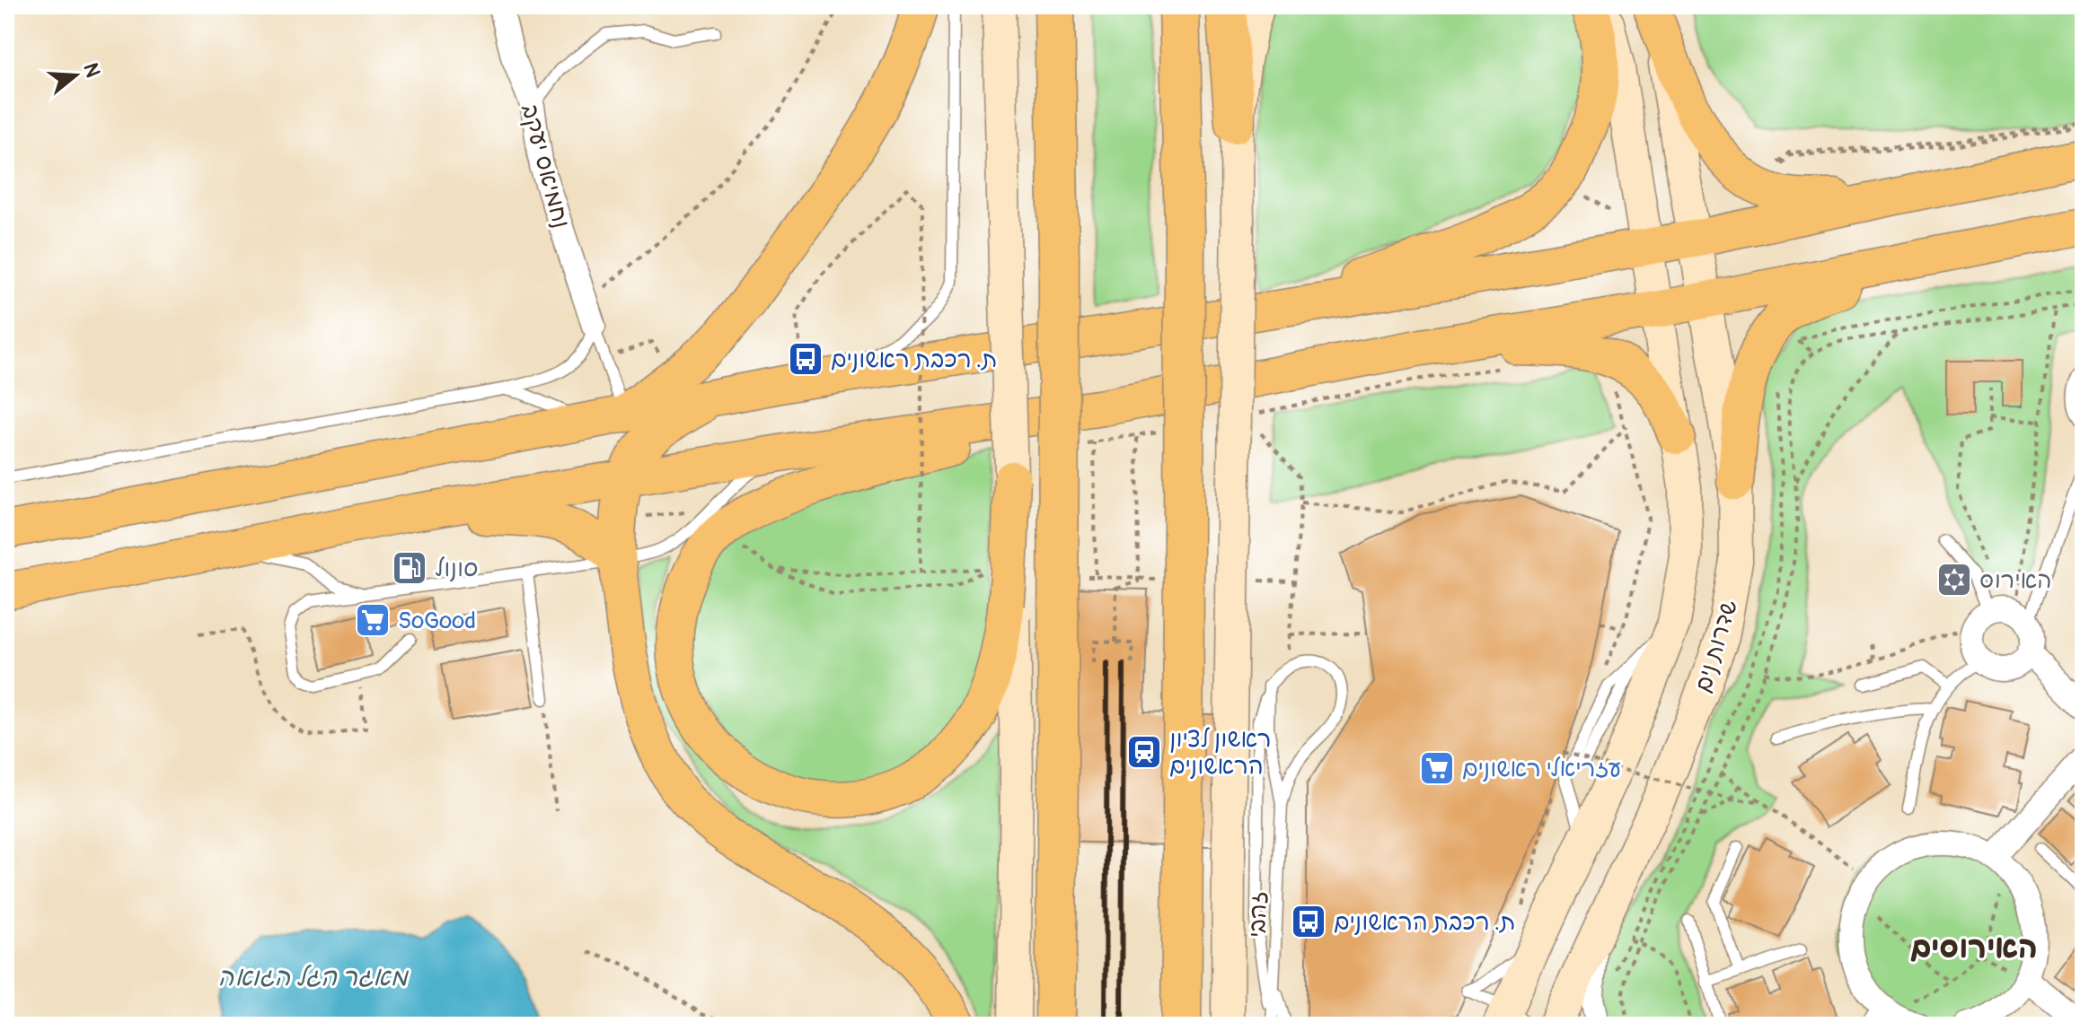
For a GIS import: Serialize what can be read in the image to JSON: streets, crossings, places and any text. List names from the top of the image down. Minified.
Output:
{"streets":{"main road":["שדרות נים"],"street":["נחמיאס יעקב"],"lane":["זהבי"]},"districts":["האירוסים"],"water":["מאגר הגל הגואה"],"places":{"bus stop":["ת. רכבת ראשונים","ת. רכבת הראשונים"],"fuel station":["סונול"],"synagogue":["האירוס"],"supermarket":["SoGood","עזריאלי ראשונים"],"station":["ראשון לציון הראשונים"]},"north":"right"}
